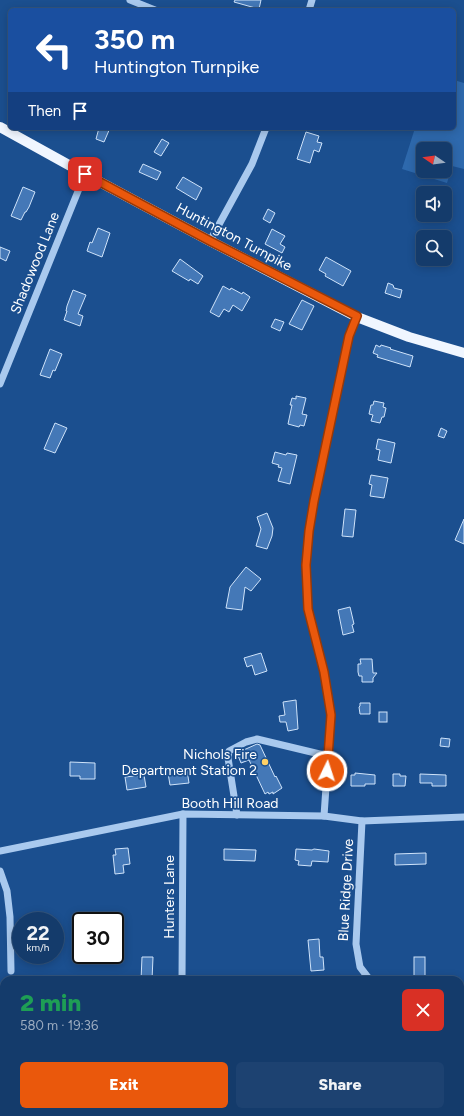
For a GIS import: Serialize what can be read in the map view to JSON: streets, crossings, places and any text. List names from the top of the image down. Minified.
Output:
{"streets":{"main road":["Huntington Turnpike"],"street":["Shadowood Lane","Booth Hill Road","Blue Ridge Drive","Hunters Lane"]},"crossings":[["Huntington Turnpike","Shadowood Lane"],["Booth Hill Road","Blue Ridge Drive"],["Booth Hill Road","Hunters Lane"]],"places":["Nichols Fire Department Station 2"],"north":"left","page":{"turn":["350 m","Huntington Turnpike"],"then":"Then","speed":"22 km/h","limit":"30","heading":["2 min","580 m · 19:36"],"buttons":["Exit","Share"]}}
